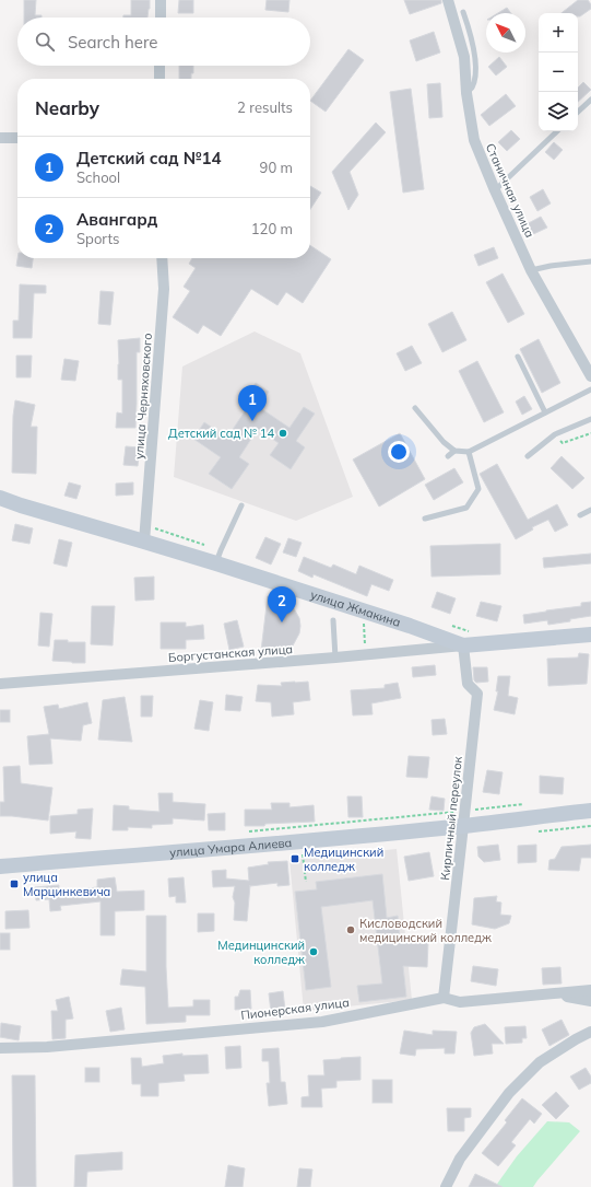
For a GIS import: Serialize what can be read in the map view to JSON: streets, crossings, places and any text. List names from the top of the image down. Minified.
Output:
{"streets":{"street":["Станичная улица","улица Черняховского","улица Жмакина","Боргустанская улица","Кирпичный переулок","улица Умара Алиева","Пионерская улица"]},"crossings":[["улица Черняховского","улица Жмакина"],["улица Жмакина","Боргустанская улица"],["улица Жмакина","Кирпичный переулок"],["Боргустанская улица","Кирпичный переулок"],["Кирпичный переулок","улица Умара Алиева"],["Кирпичный переулок","Пионерская улица"]],"places":{"other":["Детский сад № 14","Кисловодский медицинский колледж","Мединцинский колледж"],"transit":["Медицинский колледж","улица Марцинкевича"]},"north":"top left","page":{"map_buttons":["+","−"],"search":"Search here","heading":["Nearby","2 results"],"list":[{"mark":"1","name":"Детский сад №14","note":"School","value":"90 m"},{"mark":"2","name":"Авангард","note":"Sports","value":"120 m"}],"pins":["1","2"]}}
